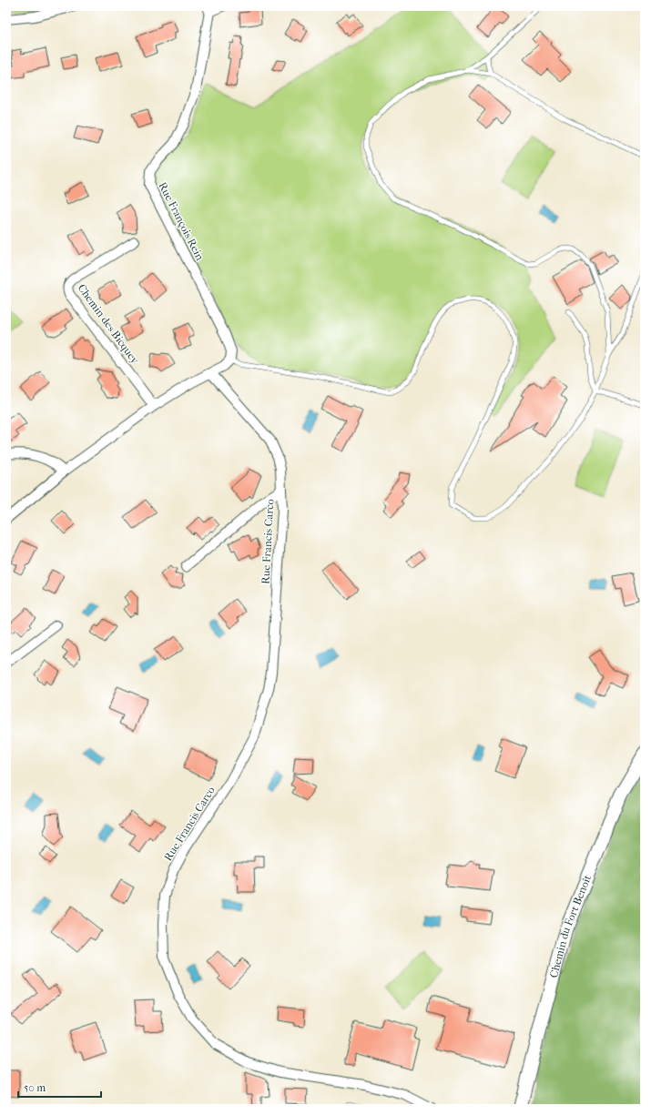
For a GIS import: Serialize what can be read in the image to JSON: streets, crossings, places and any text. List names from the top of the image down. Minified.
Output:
{"streets":{"street":["Rue François Rein","Chemin des Bicquey","Rue Francis Carco","Chemin du Fort Benoît"]},"scale_bar":"50 m"}
